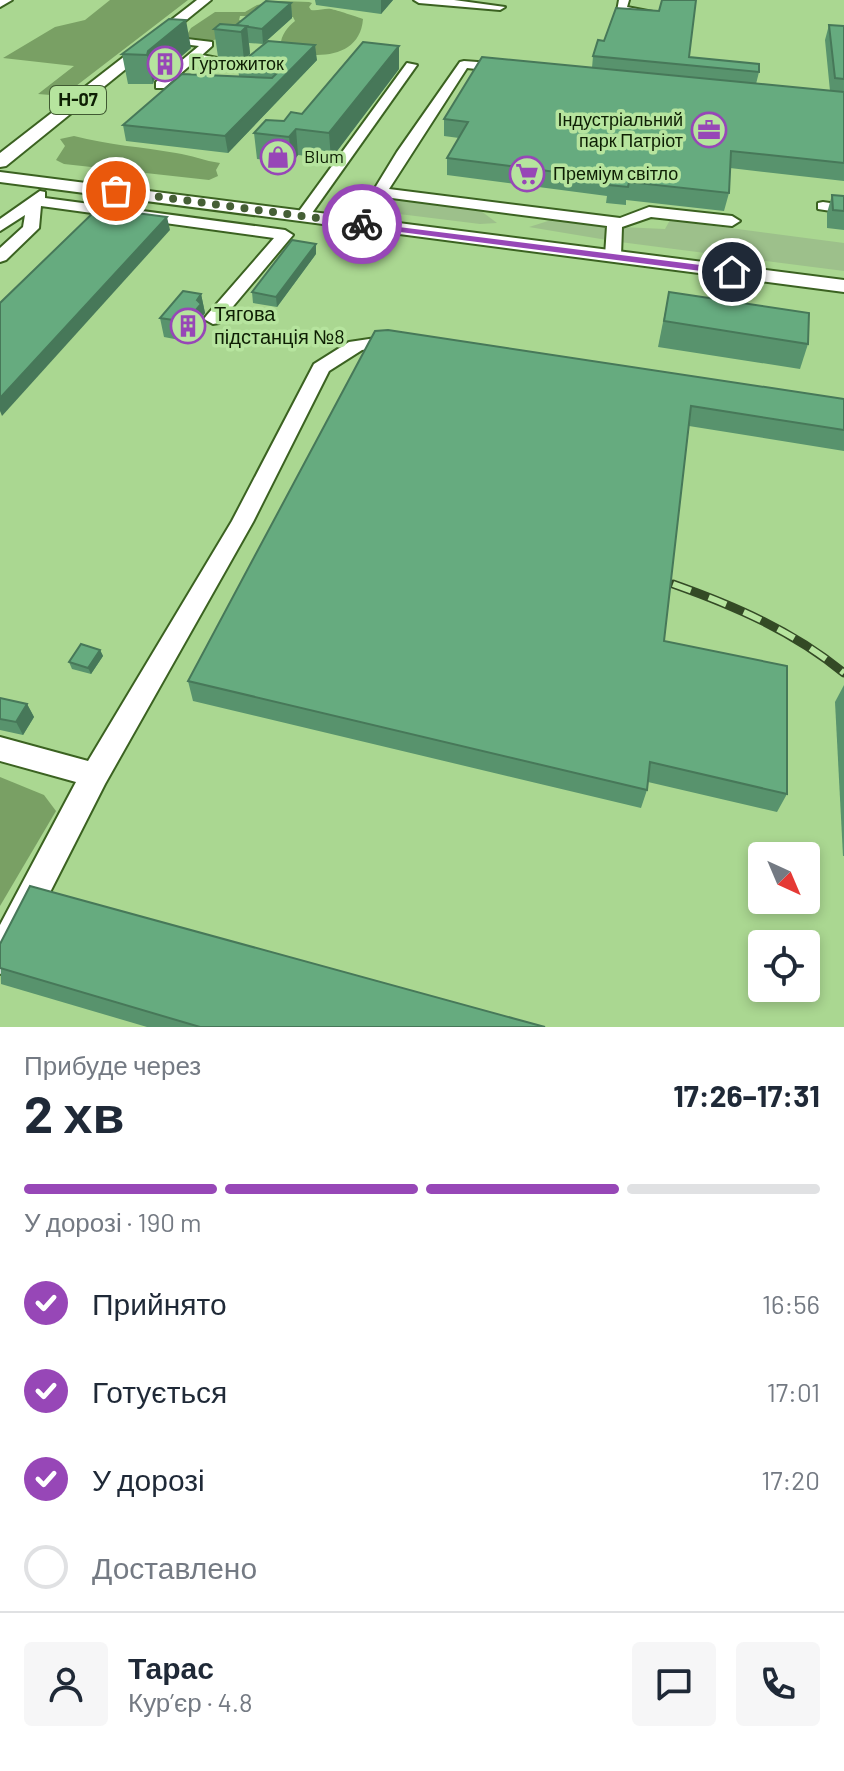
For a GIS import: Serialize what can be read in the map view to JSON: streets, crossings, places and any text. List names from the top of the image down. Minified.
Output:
{"streets":{"main road":["Н-07"]},"places":{"building":["Гуртожиток","Тягова підстанція №8"],"office":["Індустріальний парк Патріот"],"shop":["Blum"],"supermarket":["Преміум світло"]},"north":"bottom right","page":{"heading":["2 хв","Прибуде через","17:26–17:31"],"panel":["Тарас","Кур’єр · 4.8"],"bar":"У дорозі · 190 m","list":[["Прийнято","16:56"],["Готується","17:01"],["У дорозі","17:20"],"Доставлено"]}}
